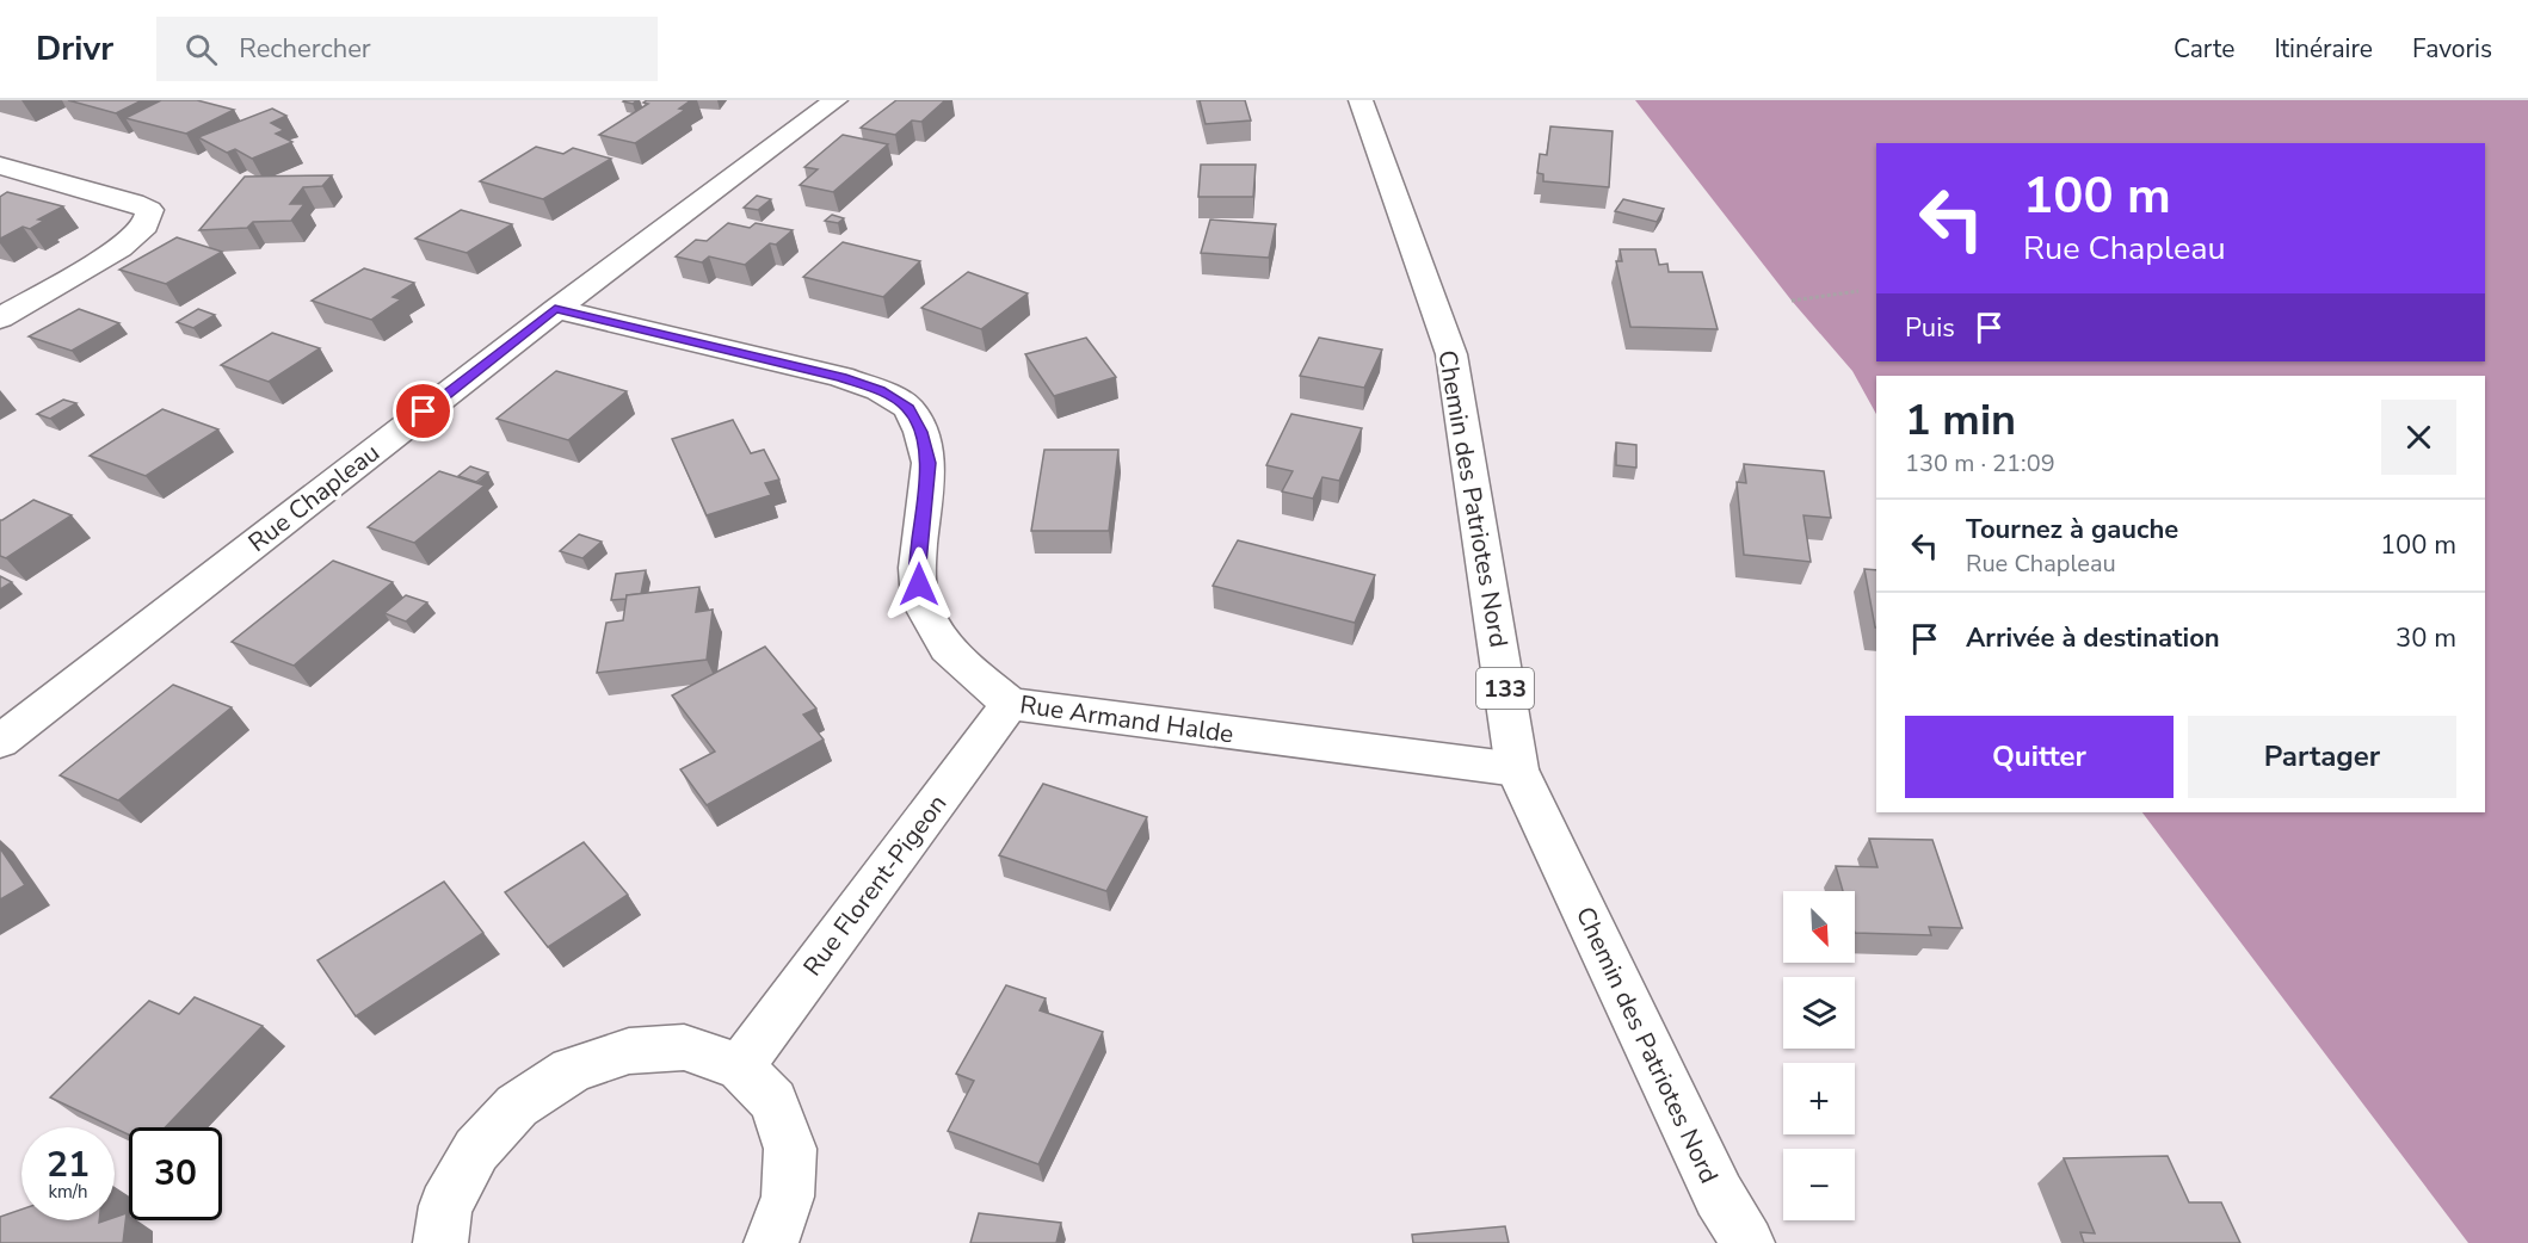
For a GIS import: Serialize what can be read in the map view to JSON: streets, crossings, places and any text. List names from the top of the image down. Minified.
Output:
{"streets":{"street":["Rue Chapleau","Chemin des Patriotes Nord","133","Rue Armand Halde","Rue Florent-Pigeon"]},"crossings":[["Rue Chapleau","Rue Armand Halde"],["Chemin des Patriotes Nord","Rue Armand Halde"],["Rue Armand Halde","Rue Florent-Pigeon"]],"north":"bottom right","page":{"header":"Drivr","search":"Rechercher","nav":["Carte","Itinéraire","Favoris"],"turn":["100 m","Rue Chapleau"],"then":"Puis","heading":["1 min","130 m · 21:09"],"list":[{"name":"Tournez à gauche","note":"Rue Chapleau","value":"100 m"},{"name":"Arrivée à destination","value":"30 m"}],"buttons":["Quitter","Partager"],"map_buttons":["+","−"],"speed":"21 km/h","limit":"30"}}
